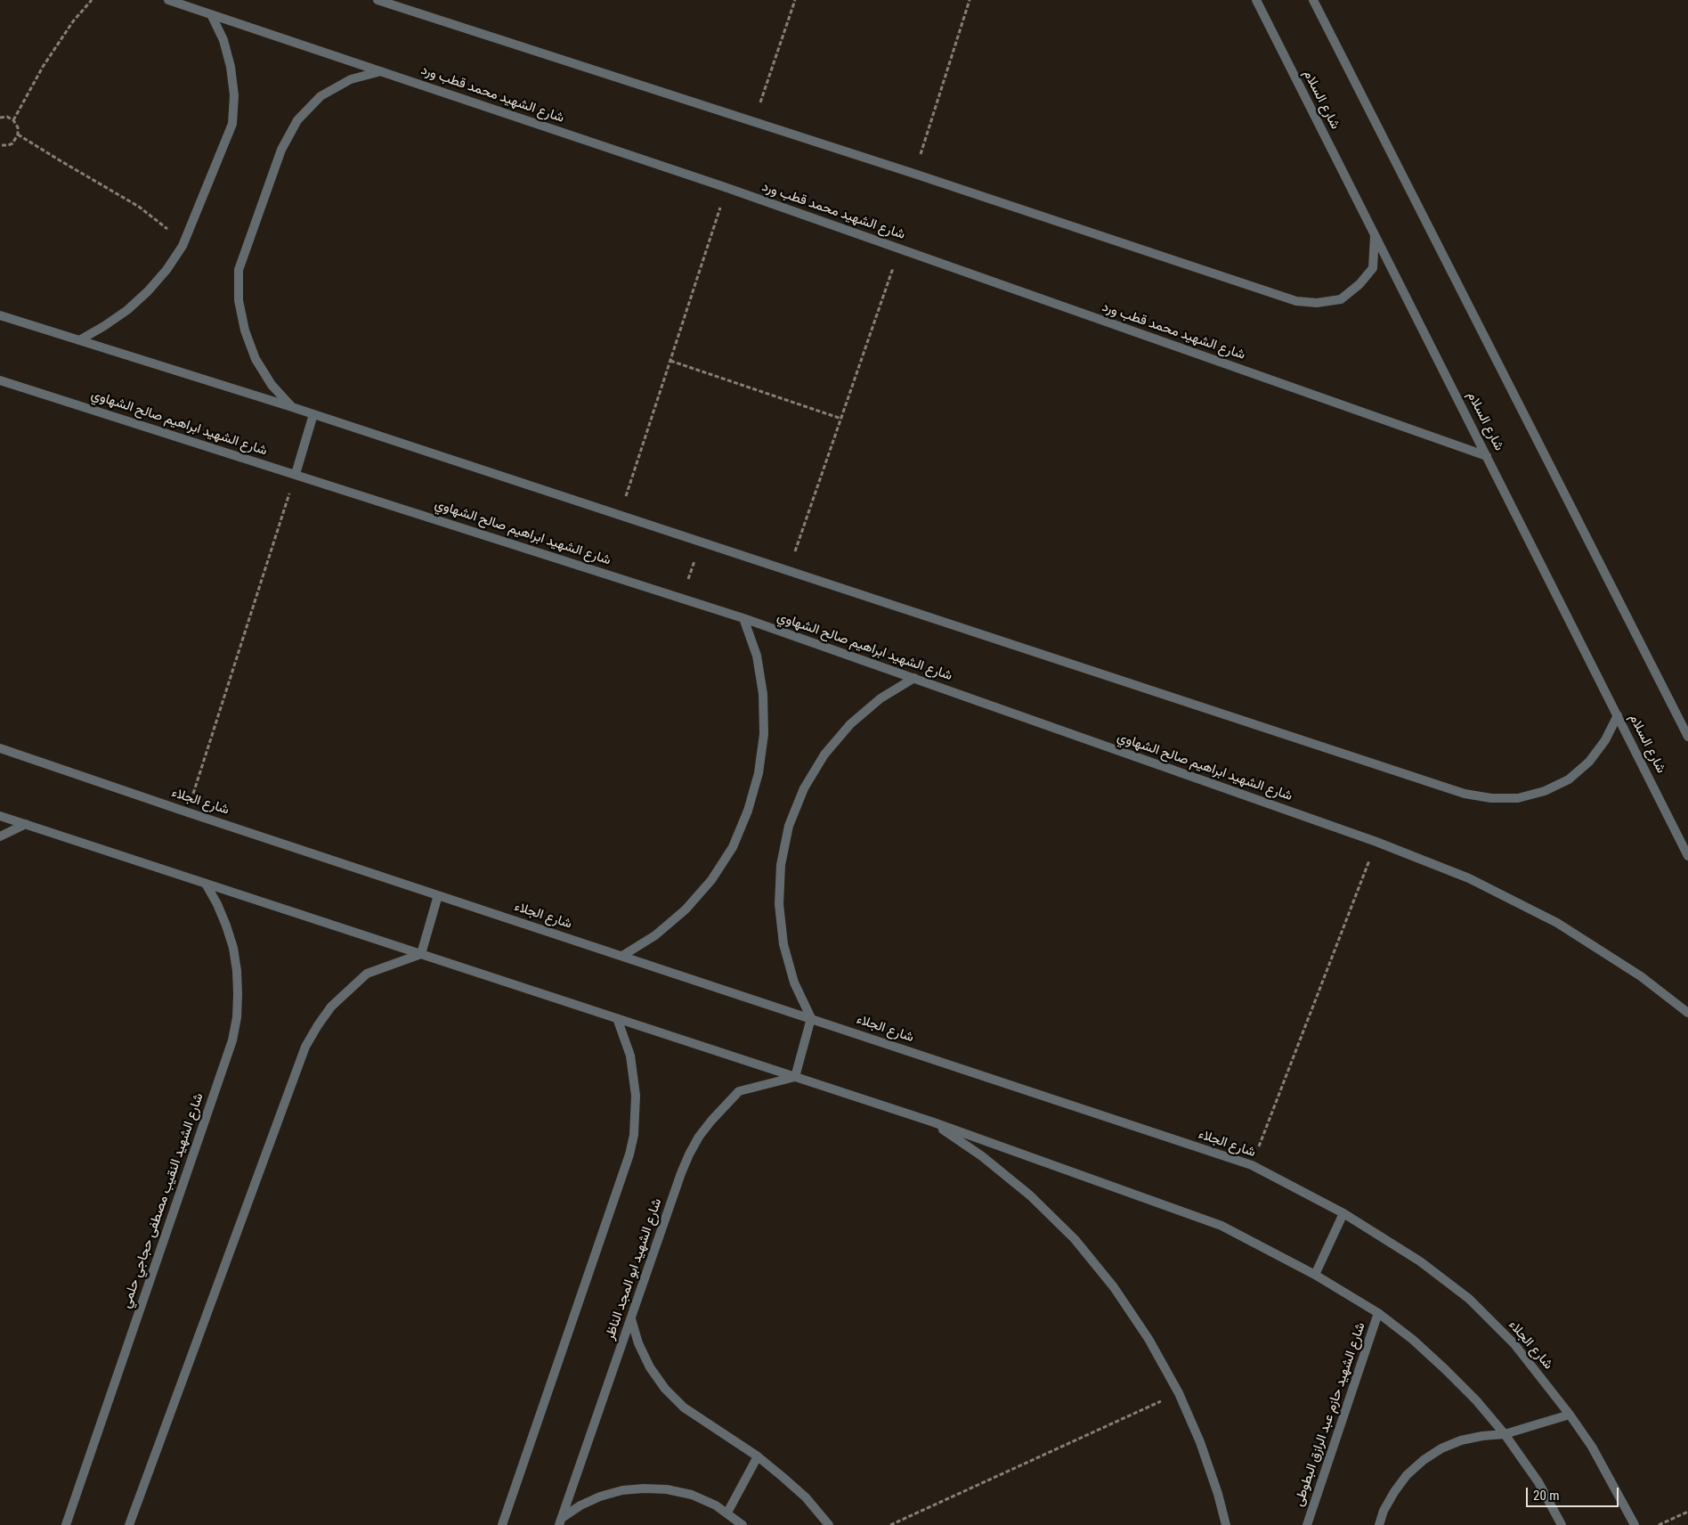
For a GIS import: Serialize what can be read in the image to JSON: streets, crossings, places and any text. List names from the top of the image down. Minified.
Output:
{"streets":{"street":["شارع الشهيد محمد قطب ورد","شارع السلام","شارع الشهيد ابراهيم صالح الشهاوي","شارع الجلاء","شارع الشهيد النقيب مصطفى حجاجي حلمي","شارع الشهيد ابو المجد الناظر","شارع الشهيد حازم عبد الرازق البطوطى"]},"crossings":[["شارع الشهيد محمد قطب ورد","شارع السلام"]],"scale_bar":"20 m"}
